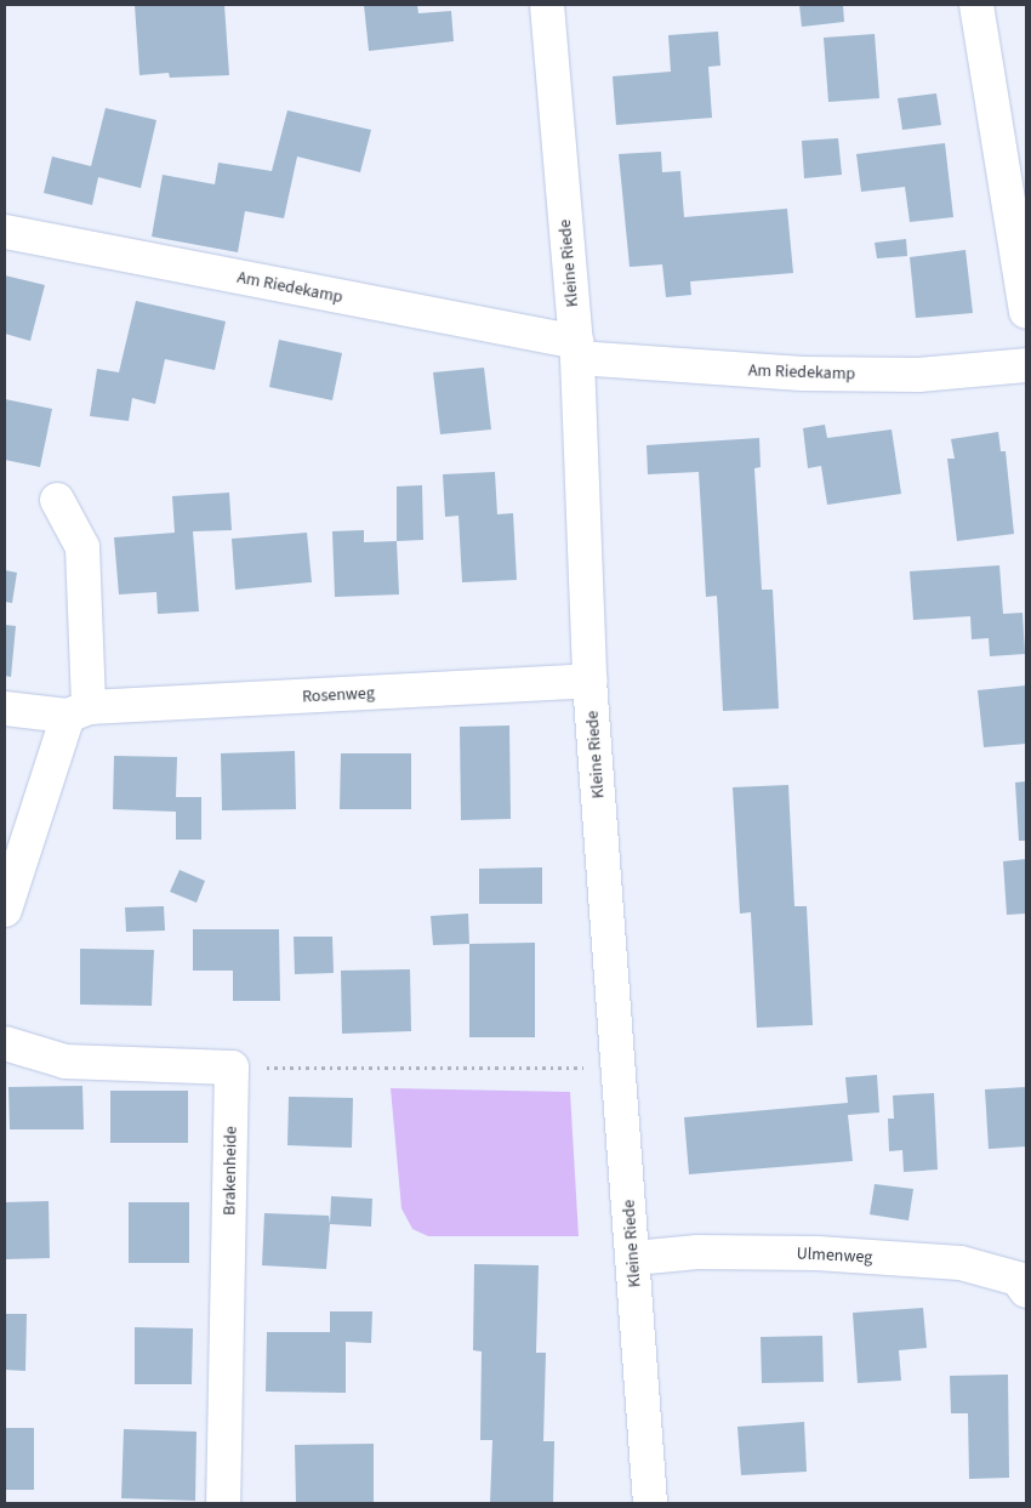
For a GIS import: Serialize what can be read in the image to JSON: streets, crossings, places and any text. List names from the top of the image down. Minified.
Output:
{"streets":{"street":["Kleine Riede","Am Riedekamp","Rosenweg","Brakenheide","Ulmenweg"]},"crossings":[["Kleine Riede","Am Riedekamp"],["Kleine Riede","Rosenweg"],["Kleine Riede","Ulmenweg"]]}
